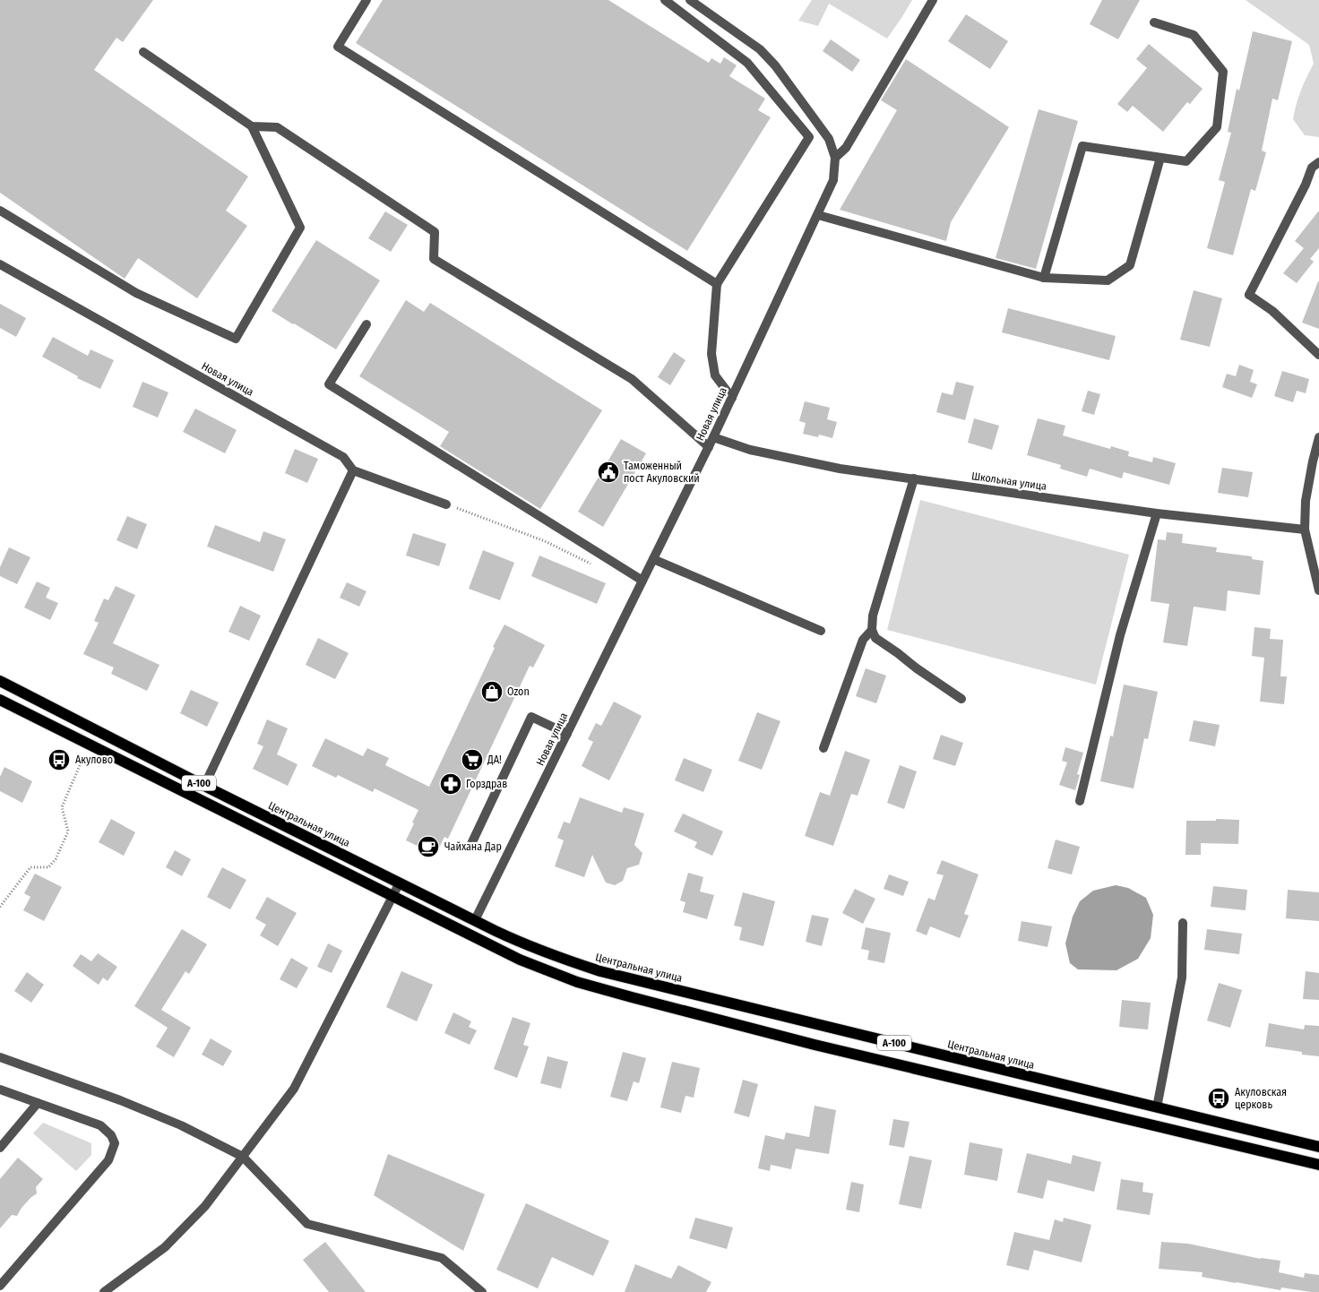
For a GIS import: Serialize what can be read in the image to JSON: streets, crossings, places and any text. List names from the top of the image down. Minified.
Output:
{"streets":{"main road":["А-100","Центральная улица"],"street":["Новая улица","Школьная улица"]},"crossings":[["Новая улица","Школьная улица"],["Новая улица","Центральная улица"]],"places":{"public building":["Таможенный пост Акуловский"],"shop":["Ozon"],"bus stop":["Акулово","Акуловская церковь"],"supermarket":["ДА!"],"pharmacy":["Горздрав"],"cafe":["Чайхана Дар"]}}
